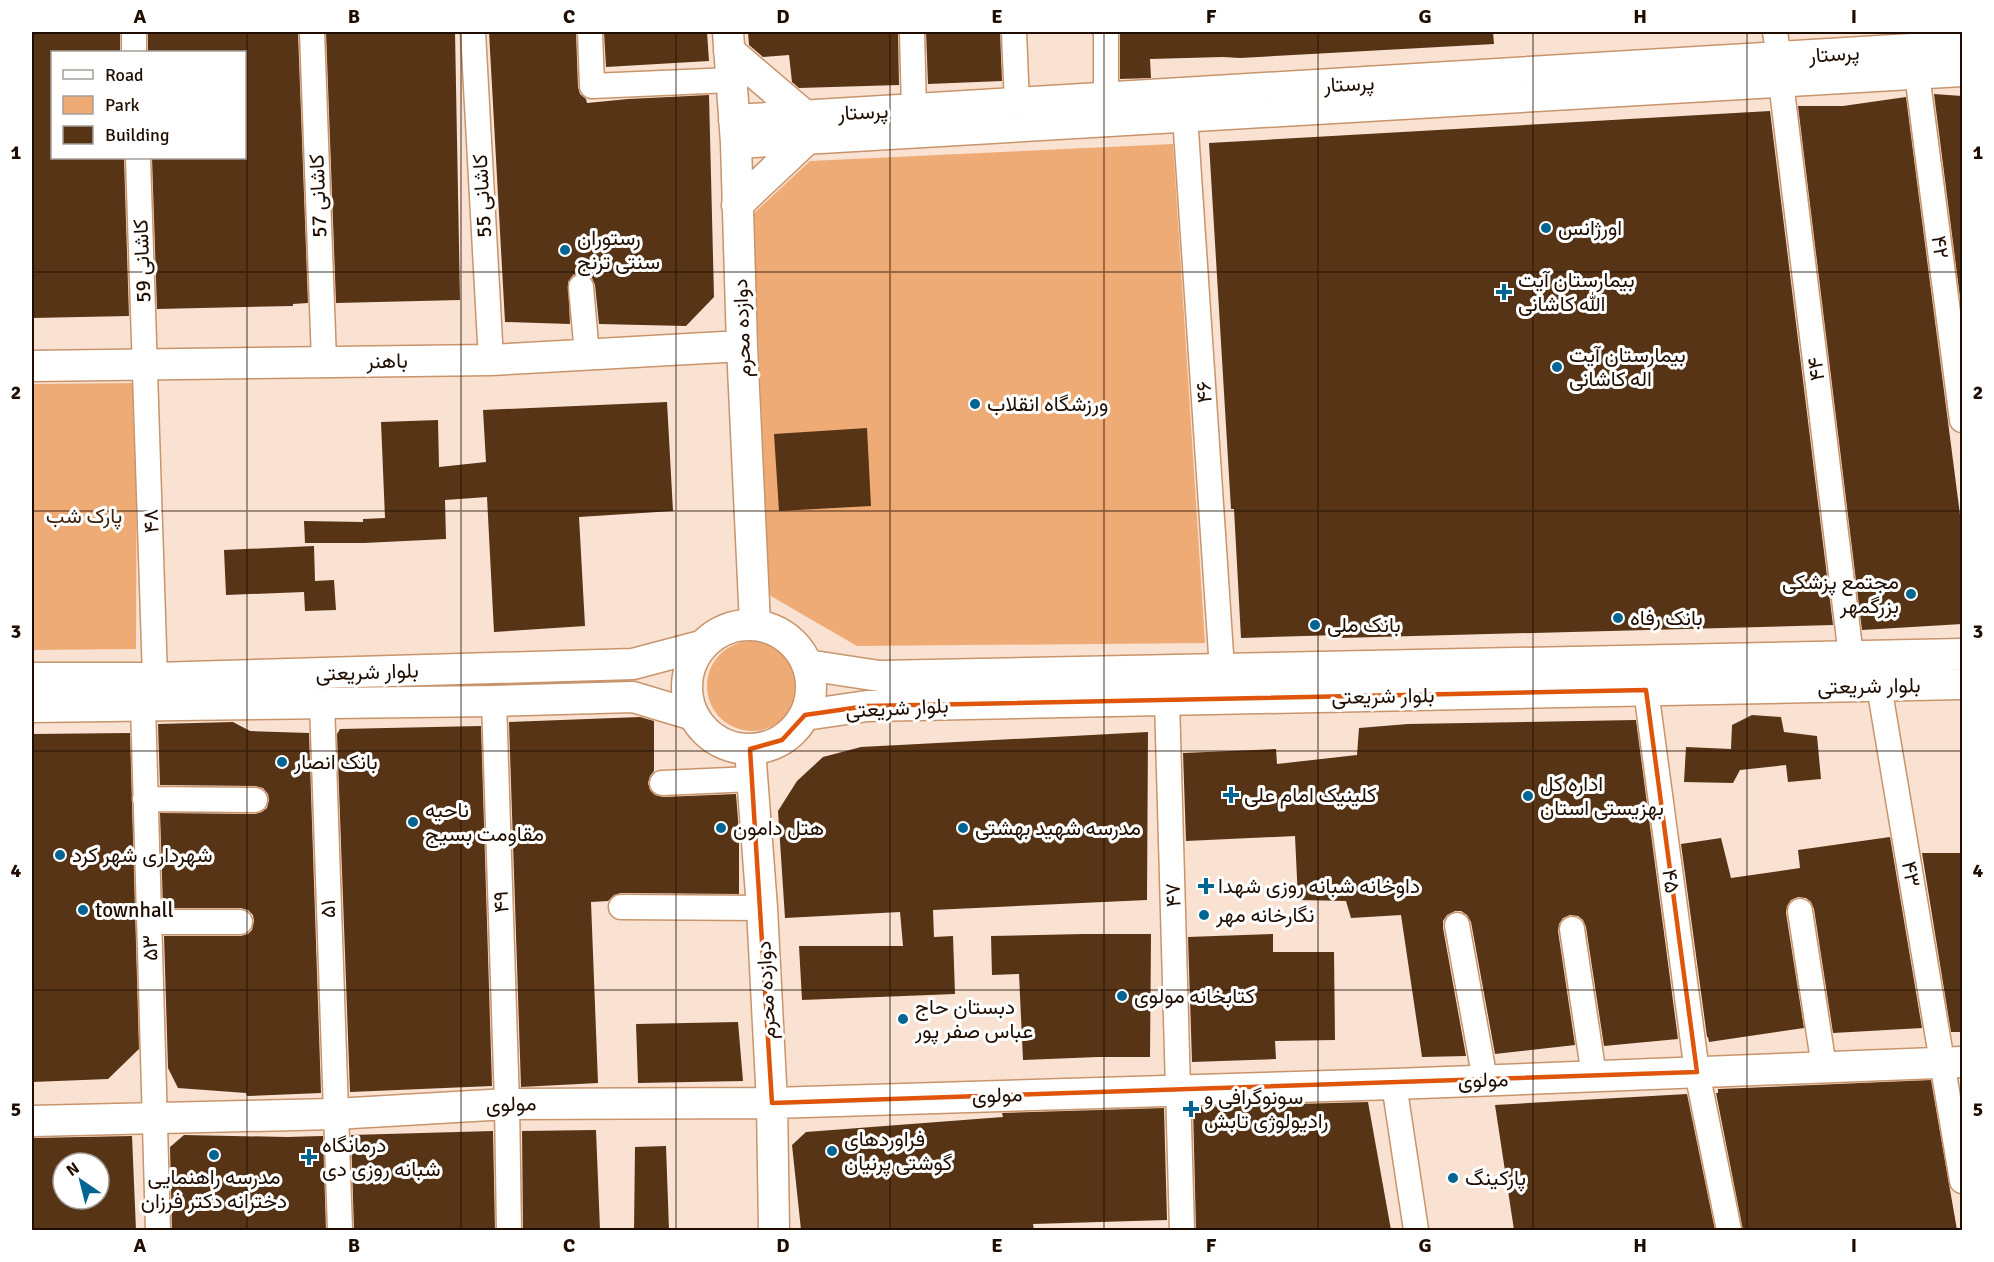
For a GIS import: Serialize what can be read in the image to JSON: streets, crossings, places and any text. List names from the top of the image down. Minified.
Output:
{"streets":{"main road":["پرستار","دوازده محرم","باهنر","بلوار شریعتی","مولوی"],"street":["کاشانی 57","کاشانی 55","۴۲","کاشانی 59","۴۴","۴۶","۴۸","۴۳","۴۵","۴۷","۴۹","۵۱","۵۳"]},"crossings":[["پرستار","۴۲"],["پرستار","دوازده محرم"],["پرستار","۴۴"],["پرستار","۴۶"],["کاشانی 57","باهنر"],["کاشانی 55","باهنر"],["کاشانی 59","باهنر"],["کاشانی 59","۴۸"],["دوازده محرم","باهنر"],["دوازده محرم","بلوار شریعتی"],["دوازده محرم","مولوی"],["باهنر","۴۸"],["۴۴","بلوار شریعتی"],["۴۶","بلوار شریعتی"],["۴۸","بلوار شریعتی"],["بلوار شریعتی","۴۳"],["بلوار شریعتی","۴۵"],["بلوار شریعتی","۴۷"],["بلوار شریعتی","۴۹"],["بلوار شریعتی","۵۱"],["بلوار شریعتی","۵۳"],["۴۳","مولوی"],["۴۵","مولوی"],["۴۷","مولوی"],["۴۹","مولوی"],["۵۱","مولوی"],["۵۳","مولوی"]],"parks":["پارک شب"],"places":{"other":["اورژانس","رستوران سنتی ترنج","بیمارستان آیت اله کاشانی","ورزشگاه انقلاب","مجتمع پزشکی بزرگمهر","بانک رفاه","بانک ملی","بانک انصار","اداره کل بهزیستی استان","ناحیه مقاومت بسیج","هتل دامون","مدرسه شهید بهشتی","شهرداری شهر کرد","townhall","نگارخانه مهر","کتابخانه مولوی","دبستان حاج عباس صفر پور","فراوردهای گوشتی پرنیان","مدرسه راهنمایی دخترانه دکتر فرزان","پارکینگ"],"health":["بیمارستان آیت الله کاشانی","کلینیک امام علی","داوخانه شبانه روزی شهدا","سونوگرافی و رادیولوژی تابش","درمانگاه شبانه روزی دی"]},"legend":["Road","Park","Building"],"north":"top left","grid":{"columns":["A","B","C","D","E","F","G","H","I"],"rows":["1","2","3","4","5"]}}
